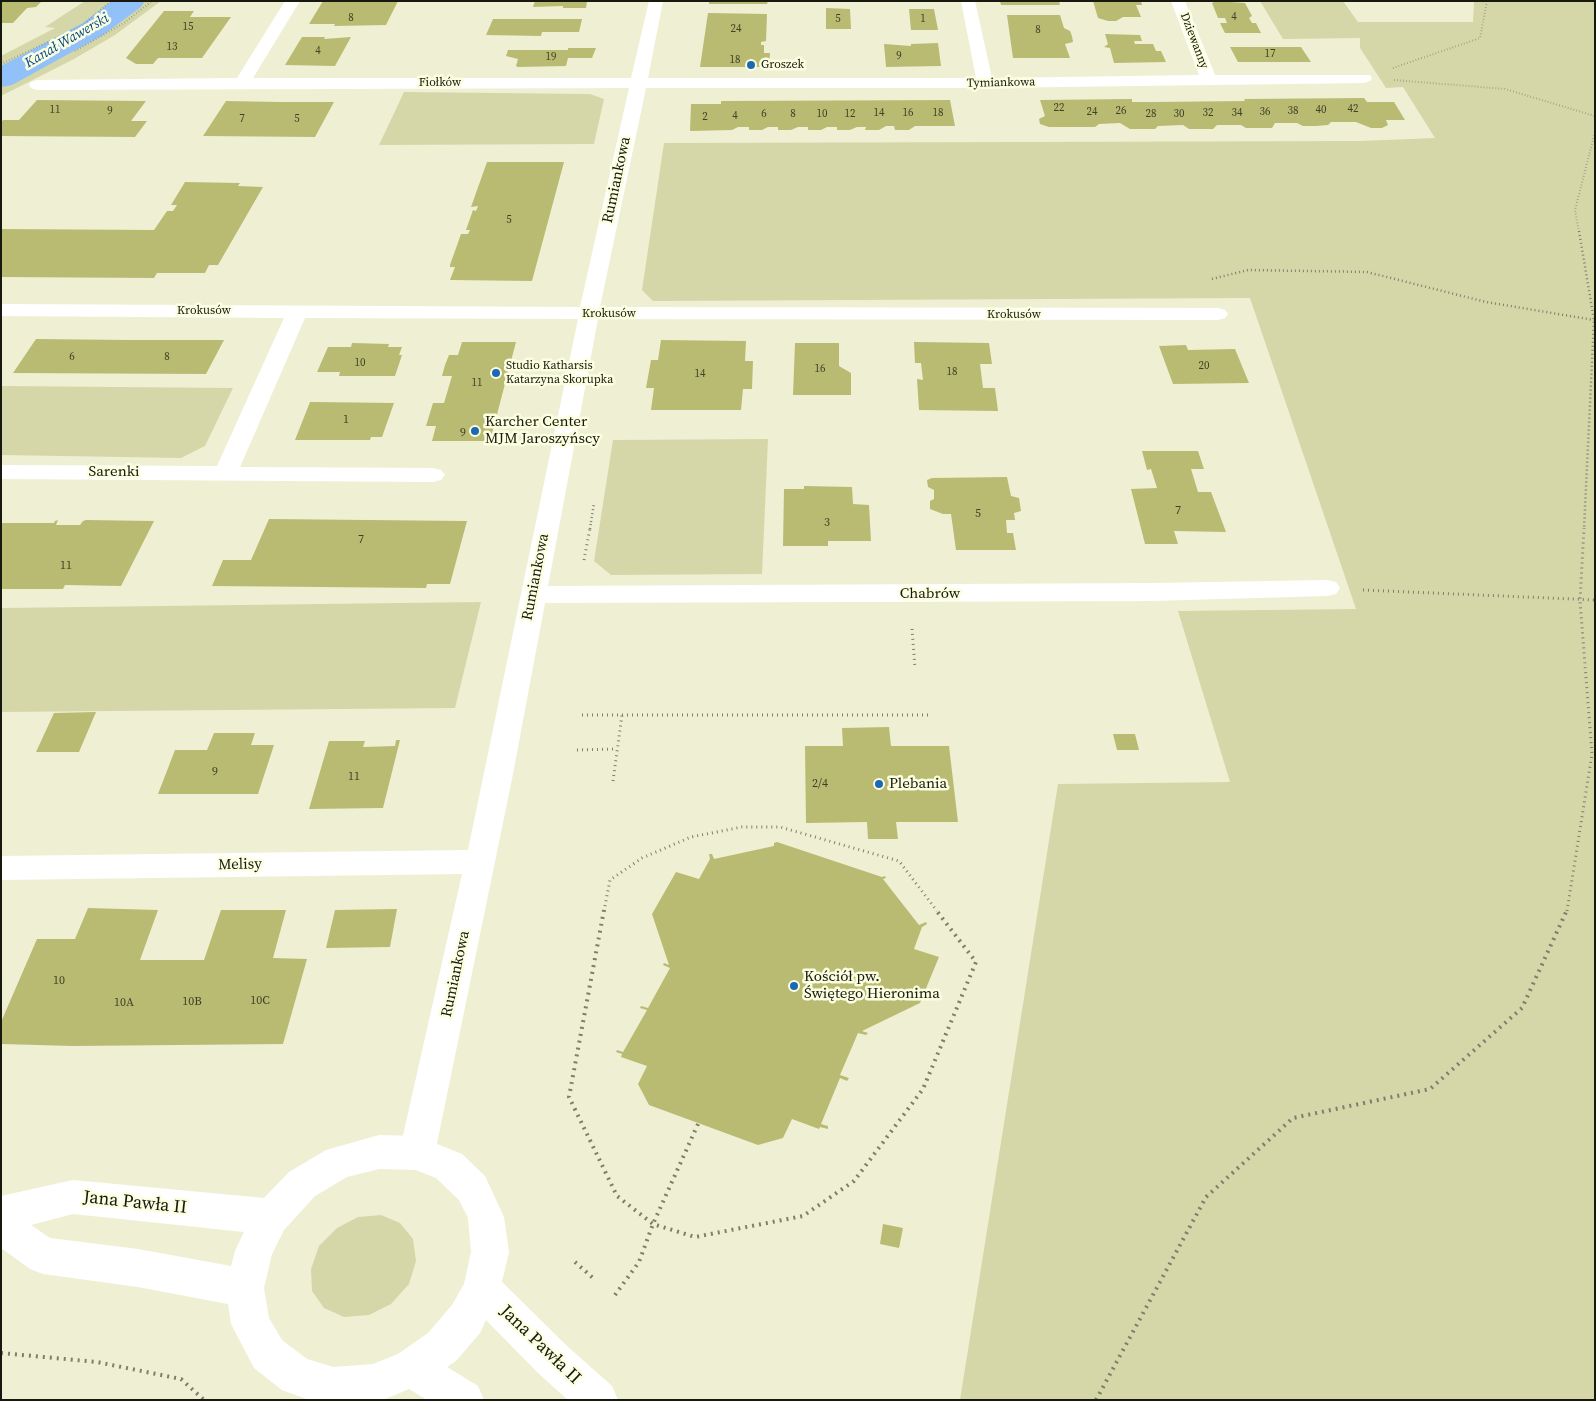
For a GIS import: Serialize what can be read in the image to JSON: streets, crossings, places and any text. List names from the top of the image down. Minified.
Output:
{"streets":{"street":["Dziewanny","Fiołków","Tymiankowa","Rumiankowa","Krokusów","Sarenki","Chabrów","Melisy","Jana Pawła II"]},"crossings":[["Dziewanny","Tymiankowa"],["Fiołków","Tymiankowa"],["Fiołków","Rumiankowa"],["Tymiankowa","Rumiankowa"],["Rumiankowa","Krokusów"],["Rumiankowa","Chabrów"],["Rumiankowa","Melisy"]],"water":["Kanał Wawerski"],"places":["Groszek","Studio Katharsis Katarzyna Skorupka","Karcher Center MJM Jaroszyńscy","Plebania","Kościół pw. Świętego Hieronima"],"house_numbers":["4","8","5","1","15","24","8","13","4","17","9","19","18","22","42","11","40","9","26","38","24","36","14","16","18","32","34","6","8","10","12","28","30","4","2","7","5","5","6","8","10","20","16","18","14","11","1","9","7","5","3","7","11","9","11","2/4","10","10C","10B","10A"]}
